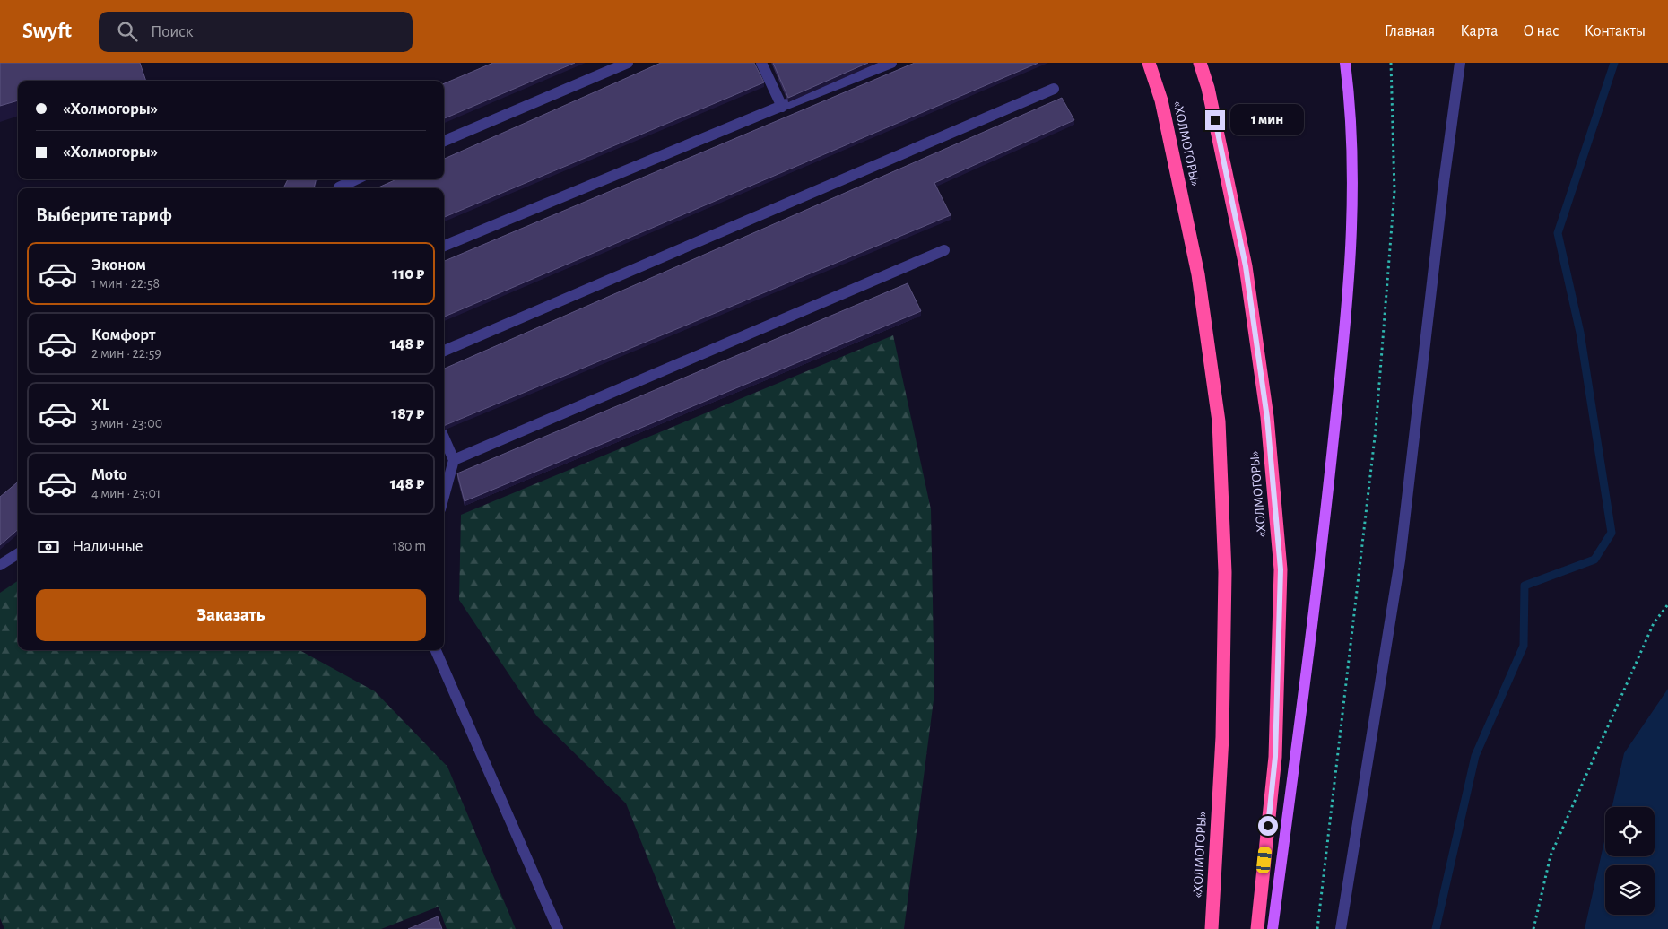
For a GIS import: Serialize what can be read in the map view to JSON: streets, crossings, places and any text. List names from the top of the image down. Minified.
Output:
{"streets":{"highway":["«ХОЛМОГОРЫ»"]},"page":{"header":"Swyft","search":"Поиск","nav":["Главная","Карта","О нас","Контакты"],"banner":["«Холмогоры»","«Холмогоры»"],"bubble":"1 мин","heading":"Выберите тариф","list":[{"name":"Эконом","note":"1 мин · 22:58","value":"110 ₽"},{"name":"Комфорт","note":"2 мин · 22:59","value":"148 ₽"},{"name":"XL","note":"3 мин · 23:00","value":"187 ₽"},{"name":"Moto","note":"4 мин · 23:01","value":"148 ₽"}],"pay":["Наличные","180 m"],"buttons":"Заказать"}}
